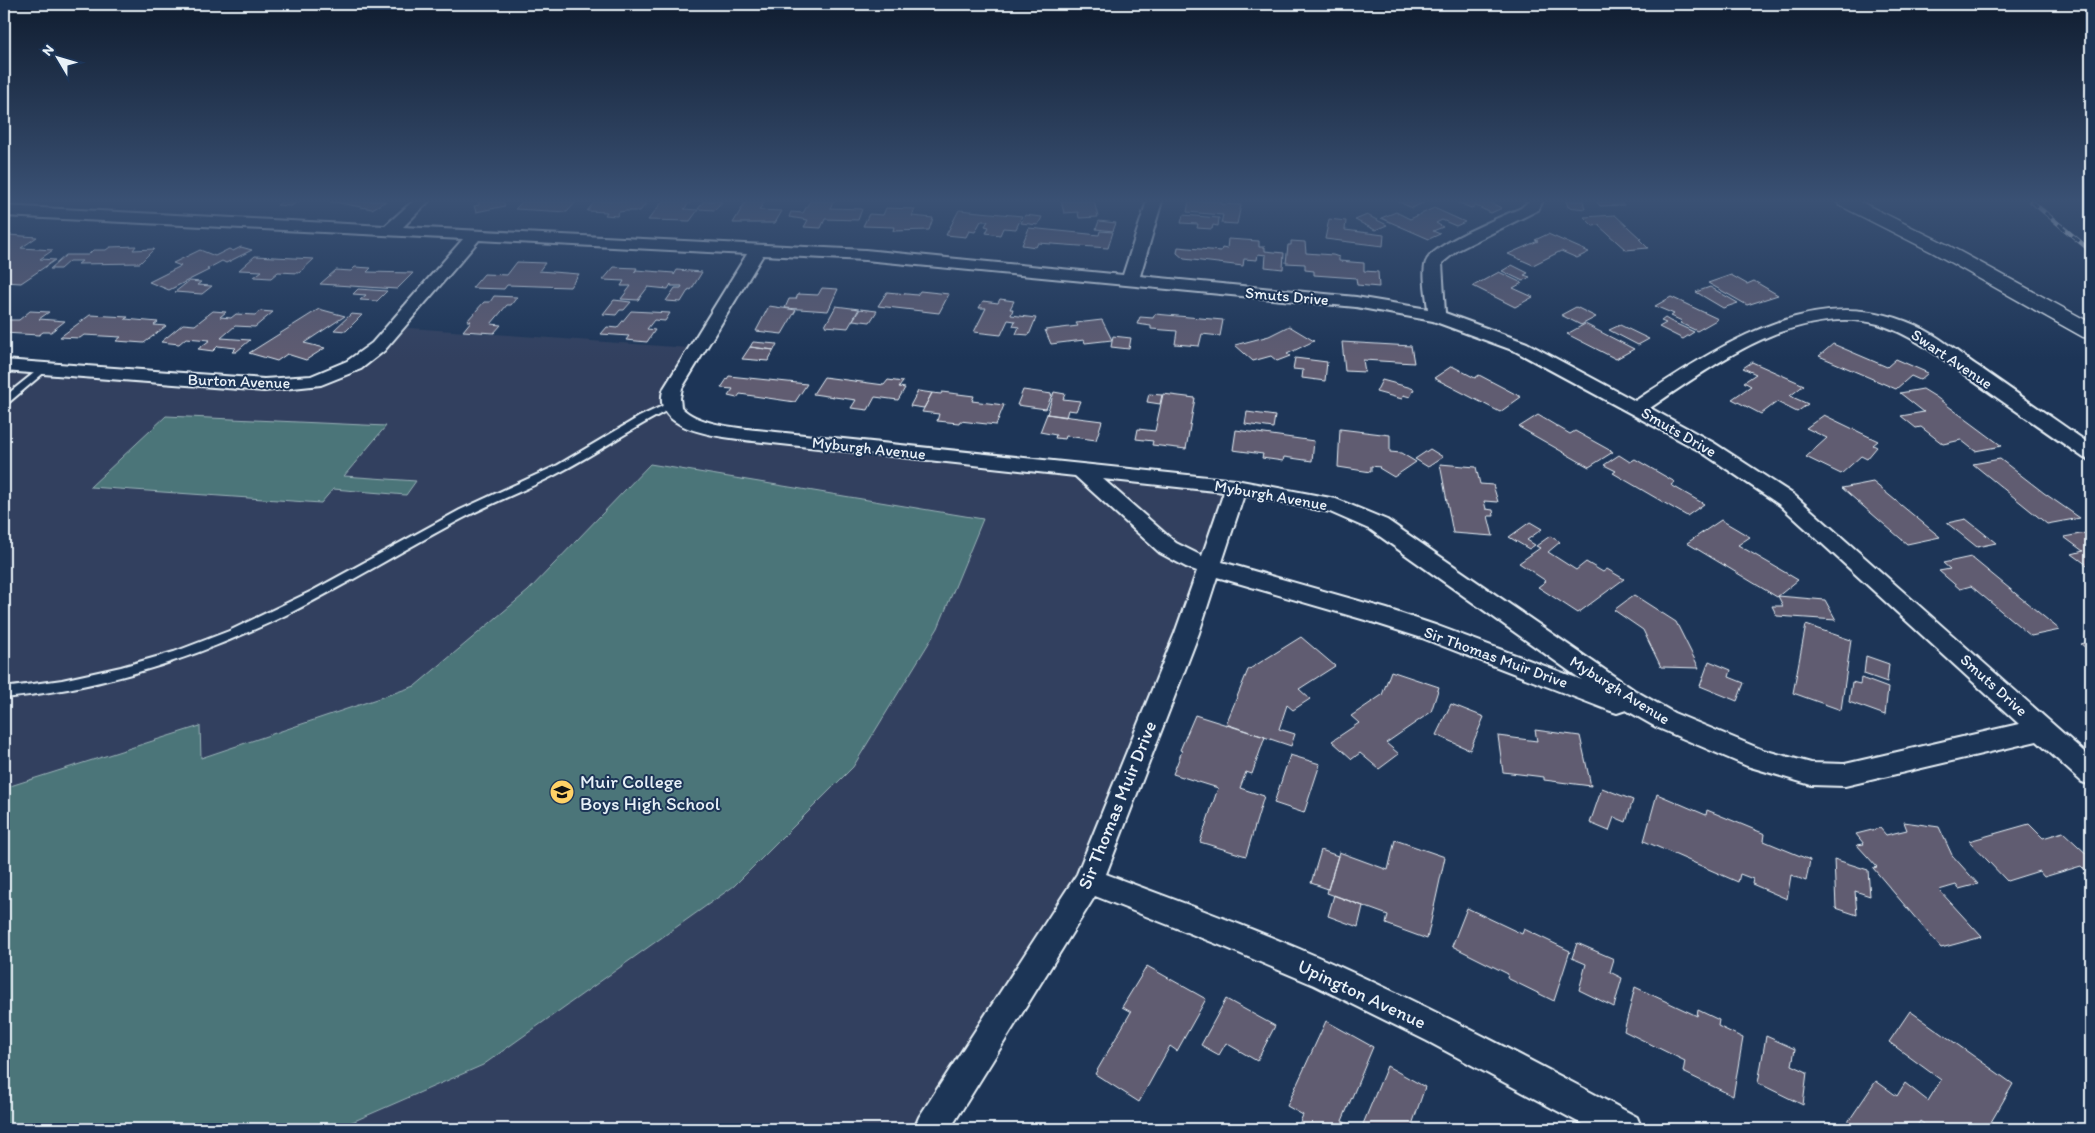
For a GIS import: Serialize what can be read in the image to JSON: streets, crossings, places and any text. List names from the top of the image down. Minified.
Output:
{"streets":{"street":["Smuts Drive","Swart Avenue","Burton Avenue","Myburgh Avenue","Sir Thomas Muir Drive","Upington Avenue"]},"crossings":[["Smuts Drive","Swart Avenue"],["Smuts Drive","Myburgh Avenue"],["Myburgh Avenue","Sir Thomas Muir Drive"],["Sir Thomas Muir Drive","Upington Avenue"]],"places":{"school or university":["Muir College Boys High School"]},"north":"top left"}
